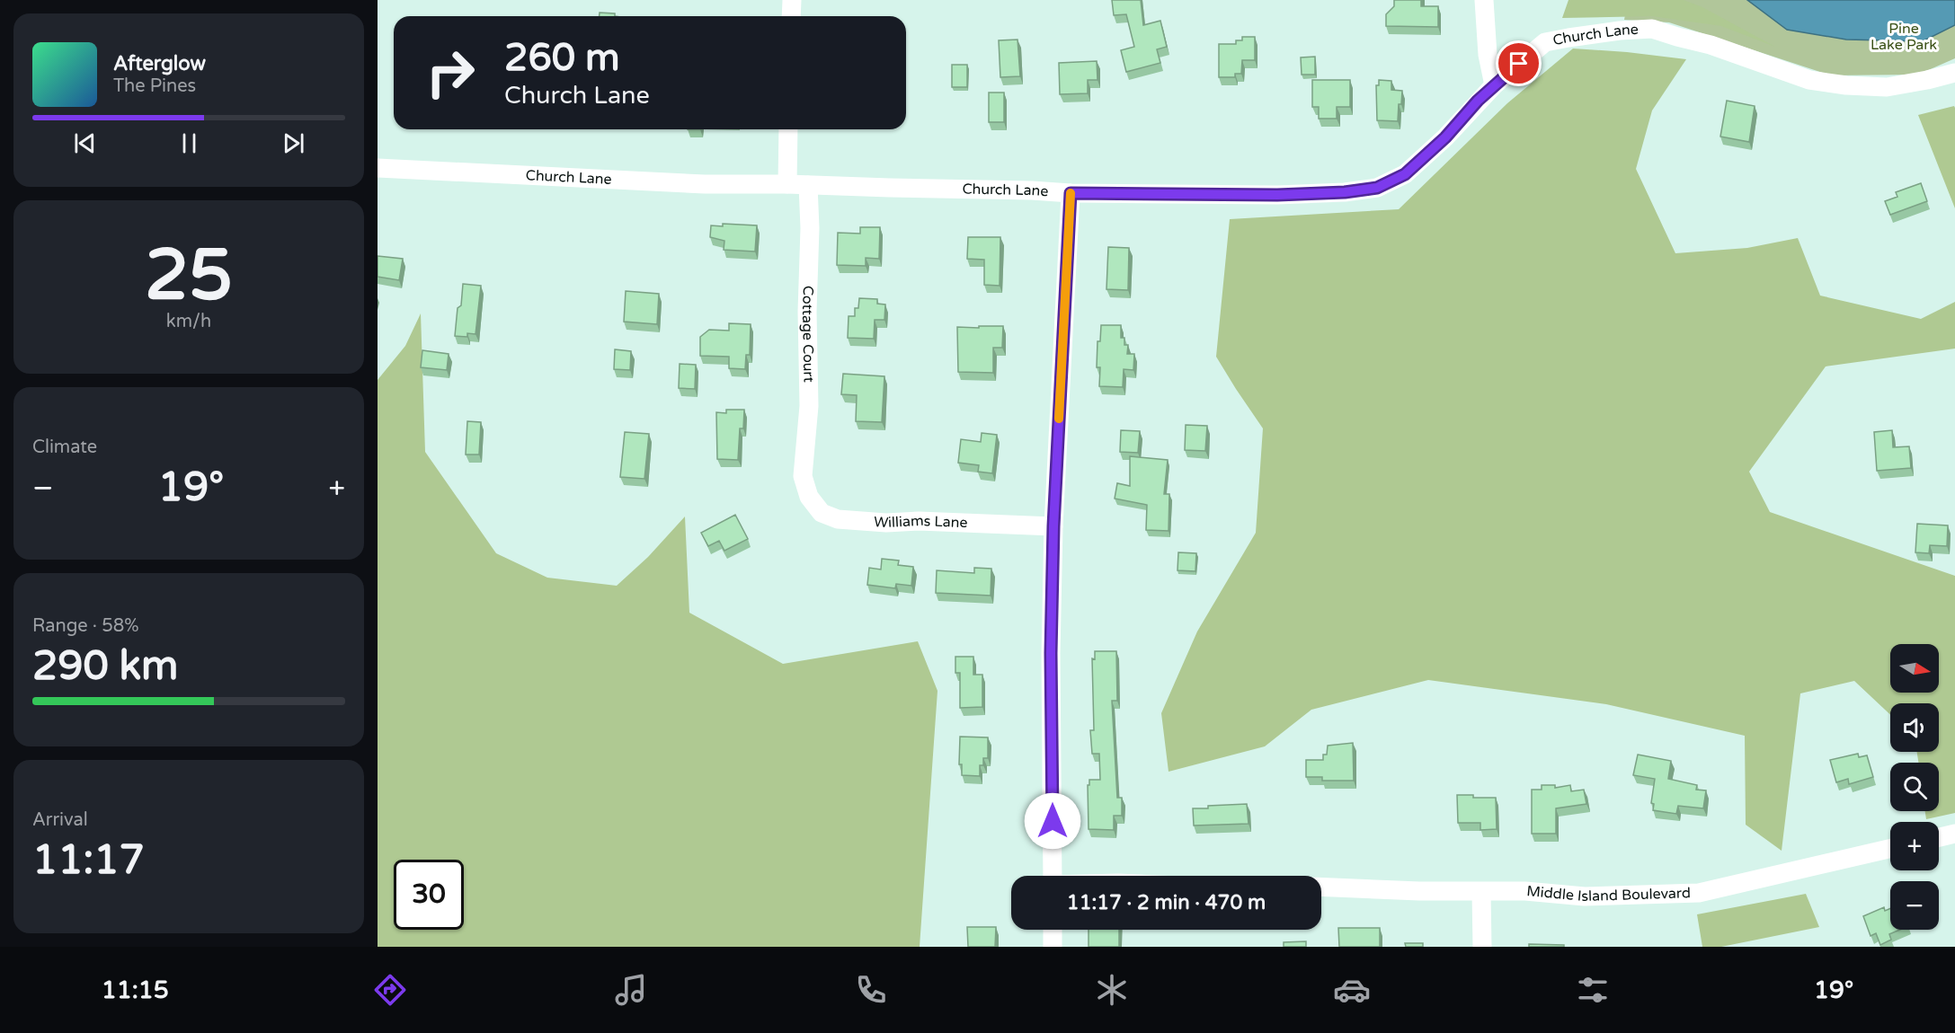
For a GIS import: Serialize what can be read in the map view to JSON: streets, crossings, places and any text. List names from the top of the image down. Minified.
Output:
{"streets":{"street":["Church Lane","Cottage Court","Williams Lane","Middle Island Boulevard"]},"crossings":[["Church Lane","Cottage Court"],["Cottage Court","Williams Lane"]],"parks":["Pine Lake Park"],"north":"right","page":{"turn":["260 m","Church Lane"],"song":["Afterglow","The Pines"],"tile":[["25","km/h"],"Climate",["Range · 58%","290 km"],["Arrival","11:17"]],"heat":["−","19°","+"],"map_buttons":["+","−"],"limit":"30","trip":"11:17 · 2 min · 470 m","tabs":["11:15","19°"]}}
